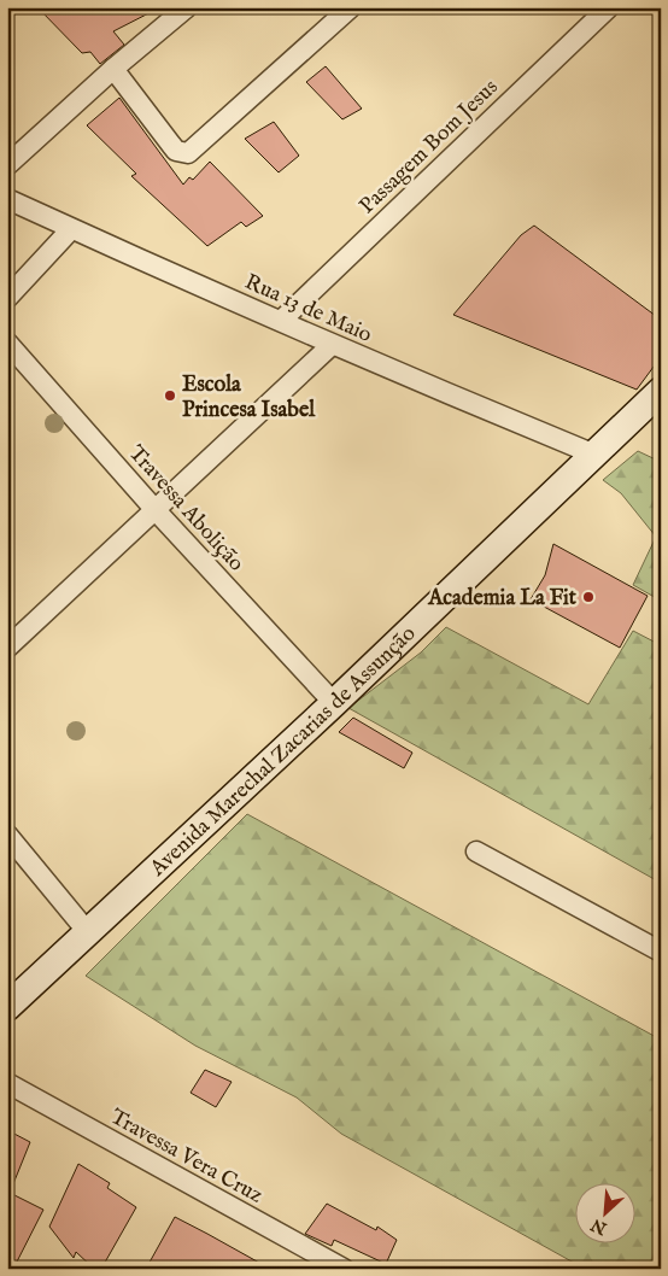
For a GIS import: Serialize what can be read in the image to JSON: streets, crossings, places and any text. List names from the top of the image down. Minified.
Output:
{"streets":{"main road":["Avenida Marechal Zacarias de Assunção"],"street":["Passagem Bom Jesus","Rua 13 de Maio","Travessa Abolição","Travessa Vera Cruz"]},"crossings":[["Passagem Bom Jesus","Rua 13 de Maio"],["Rua 13 de Maio","Avenida Marechal Zacarias de Assunção"],["Travessa Abolição","Avenida Marechal Zacarias de Assunção"]],"places":["Escola Princesa Isabel","Academia La Fit"],"north":"bottom left"}
